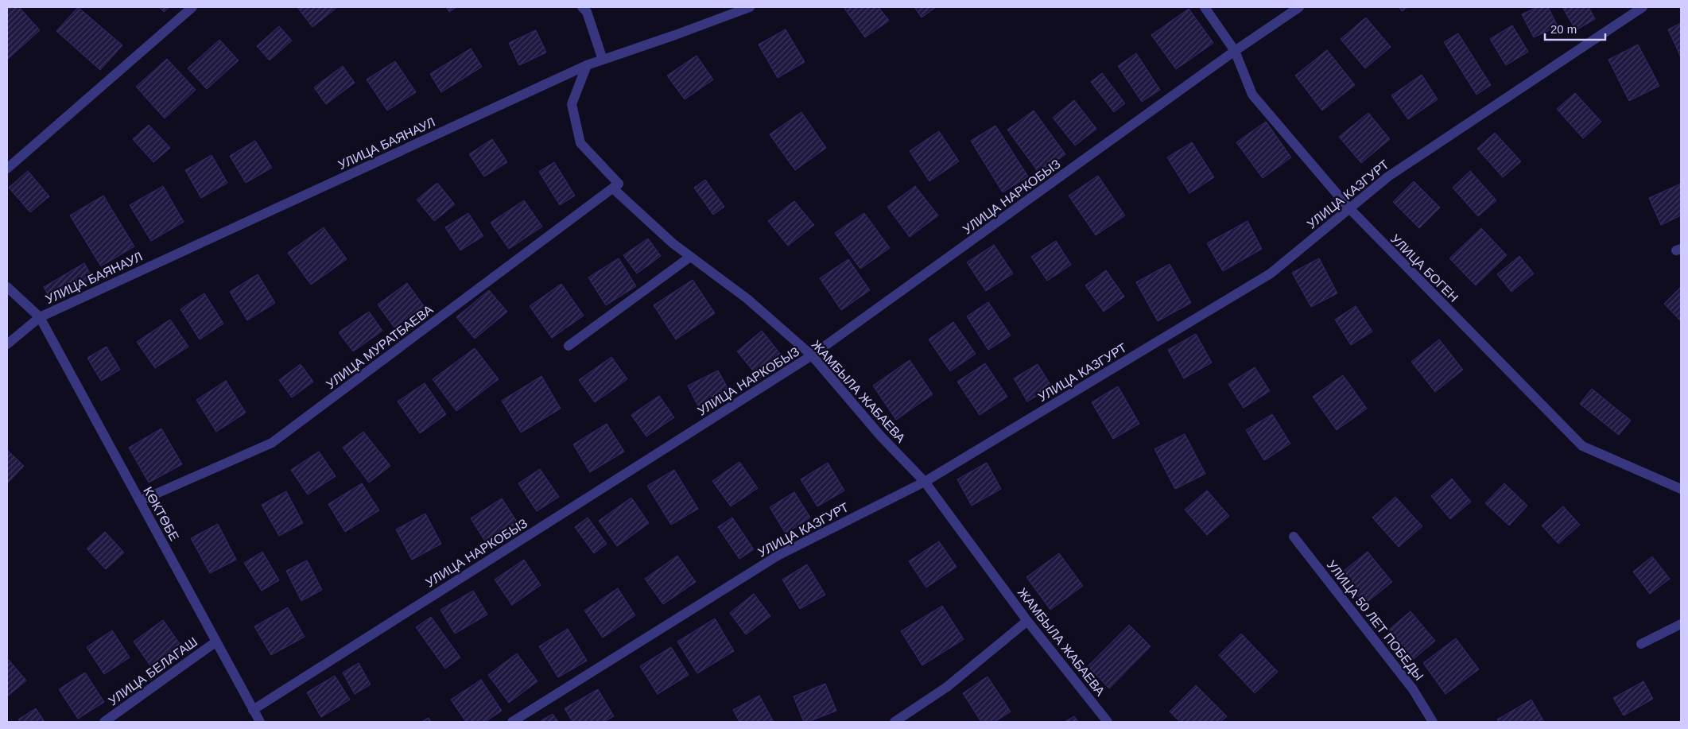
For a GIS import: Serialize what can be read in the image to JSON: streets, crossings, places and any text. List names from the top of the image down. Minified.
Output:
{"streets":{"street":["УЛИЦА БАЯНАУЛ","УЛИЦА КАЗГУРТ","УЛИЦА НАРКОБЫЗ","УЛИЦА БОГЕН","УЛИЦА МУРАТБАЕВА","ЖАМБЫЛА ЖАБАЕВА","КӨКТӨБЕ","УЛИЦА 50 ЛЕТ ПОБЕДЫ","УЛИЦА БЕЛАГАШ"]},"crossings":[["УЛИЦА БАЯНАУЛ","ЖАМБЫЛА ЖАБАЕВА"],["УЛИЦА БАЯНАУЛ","КӨКТӨБЕ"],["УЛИЦА КАЗГУРТ","УЛИЦА БОГЕН"],["УЛИЦА КАЗГУРТ","ЖАМБЫЛА ЖАБАЕВА"],["УЛИЦА НАРКОБЫЗ","УЛИЦА БОГЕН"],["УЛИЦА НАРКОБЫЗ","ЖАМБЫЛА ЖАБАЕВА"],["УЛИЦА НАРКОБЫЗ","КӨКТӨБЕ"],["УЛИЦА МУРАТБАЕВА","ЖАМБЫЛА ЖАБАЕВА"],["УЛИЦА МУРАТБАЕВА","КӨКТӨБЕ"],["КӨКТӨБЕ","УЛИЦА БЕЛАГАШ"]],"scale_bar":"20 m"}
